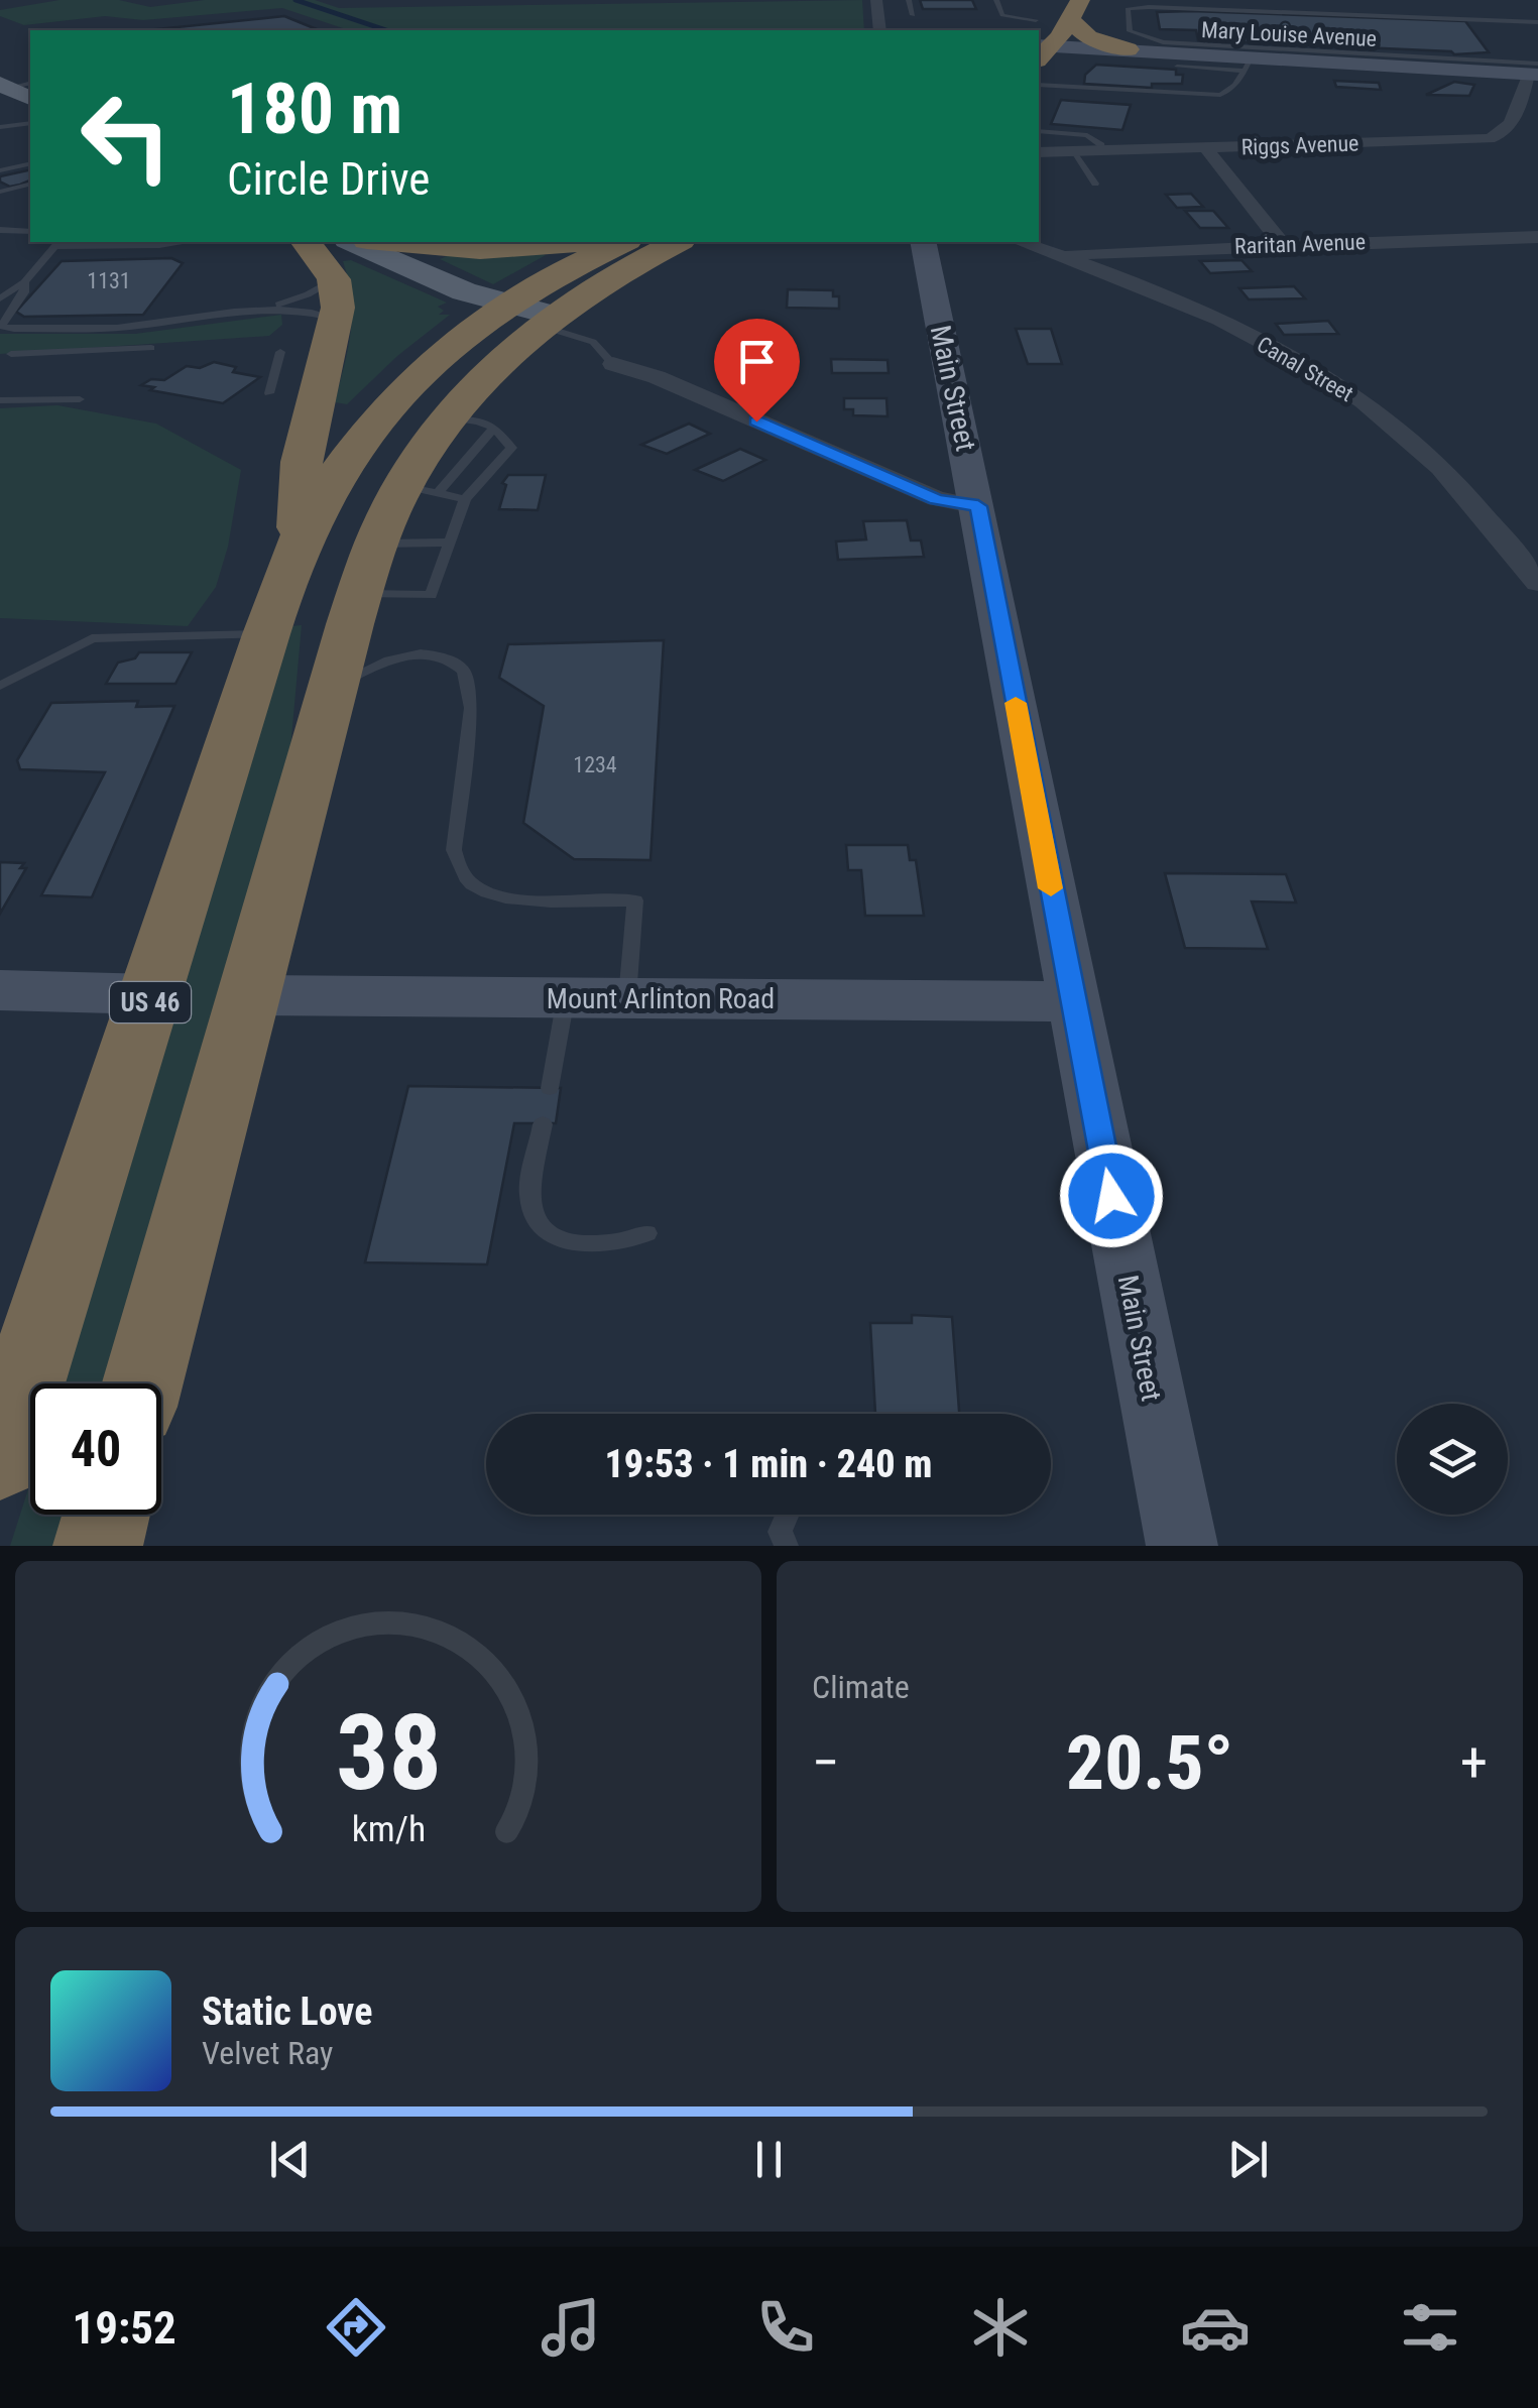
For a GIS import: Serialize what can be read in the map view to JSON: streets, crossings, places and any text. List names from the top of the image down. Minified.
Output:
{"streets":{"highway":["US 46"],"street":["Mary Louise Avenue","Riggs Avenue","Raritan Avenue","Canal Street","Main Street","Mount Arlinton Road"]},"crossings":[["Mary Louise Avenue","Riggs Avenue"],["Raritan Avenue","Canal Street"],["Main Street","Mount Arlinton Road"]],"house_numbers":["1131","1234"],"page":{"turn":["180 m","Circle Drive"],"limit":"40","trip":"19:53 · 1 min · 240 m","tile":"Climate","heat":["−","20.5°","+"],"song":["Static Love","Velvet Ray"],"tabs":"19:52","gauge":["38","km/h"]}}
